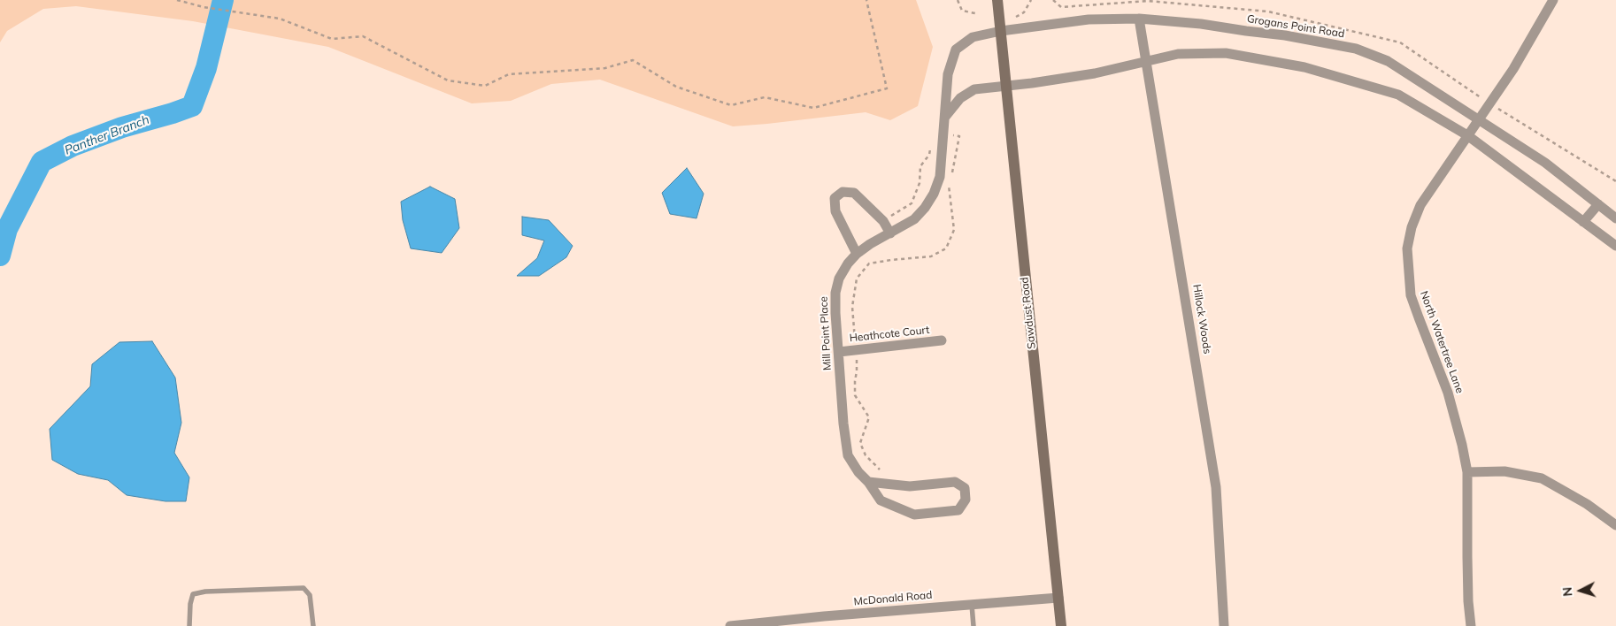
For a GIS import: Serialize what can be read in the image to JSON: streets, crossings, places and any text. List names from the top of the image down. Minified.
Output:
{"streets":{"street":["Grogans Point Road","Sawdust Road","Hillock Woods","Mill Point Place","Heathcote Court","North Watertree Lane","McDonald Road"]},"crossings":[["Grogans Point Road","Sawdust Road"],["Grogans Point Road","Hillock Woods"],["Grogans Point Road","Mill Point Place"],["Grogans Point Road","North Watertree Lane"],["Sawdust Road","Mill Point Place"],["Sawdust Road","McDonald Road"],["Mill Point Place","Heathcote Court"]],"water":["Panther Branch"],"north":"left"}
